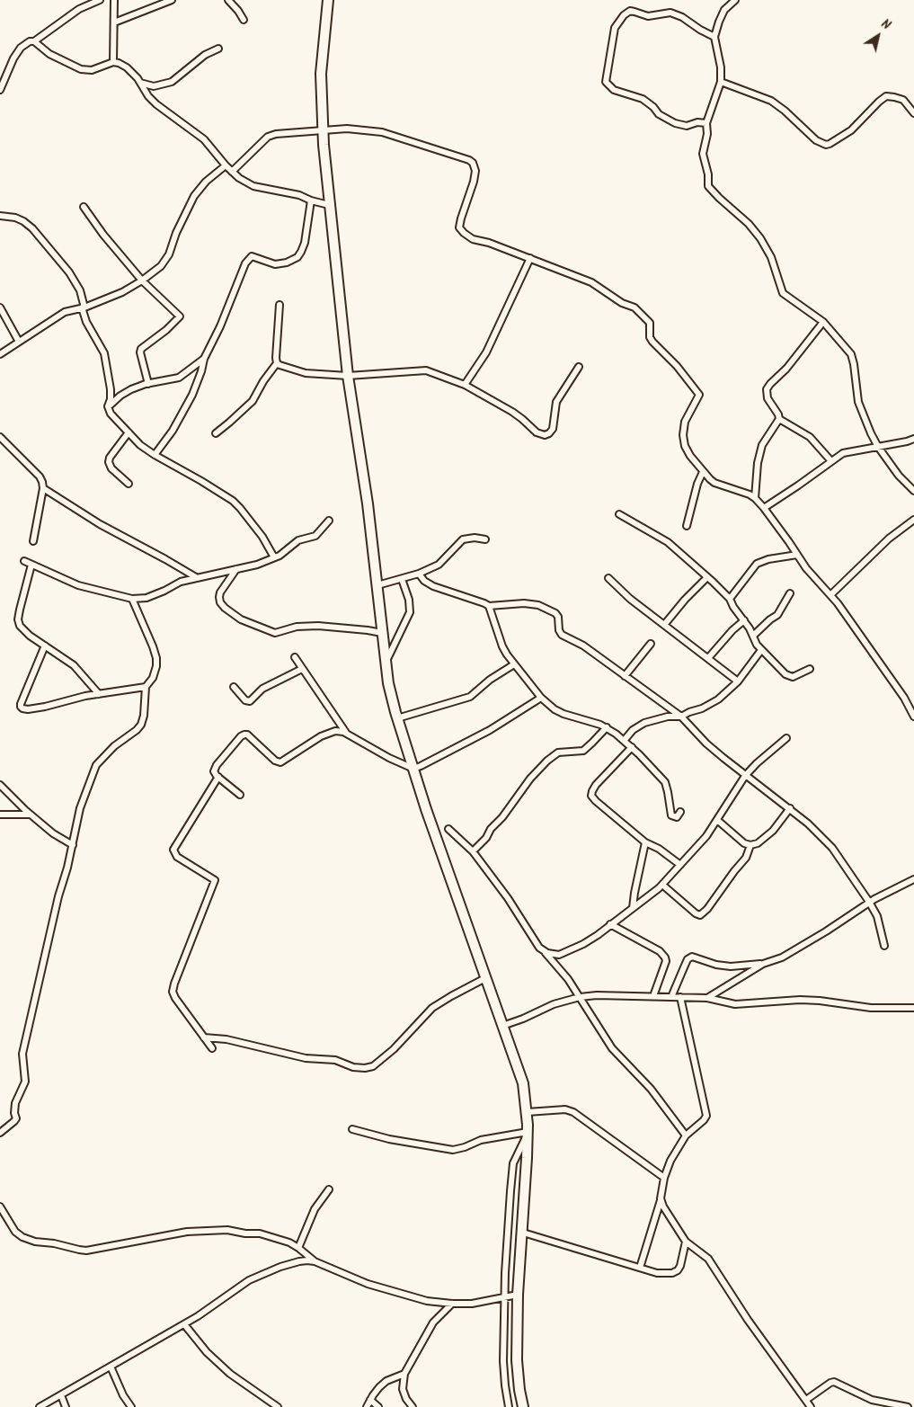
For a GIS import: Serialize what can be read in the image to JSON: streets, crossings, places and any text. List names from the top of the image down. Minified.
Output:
{"north":"top right"}
